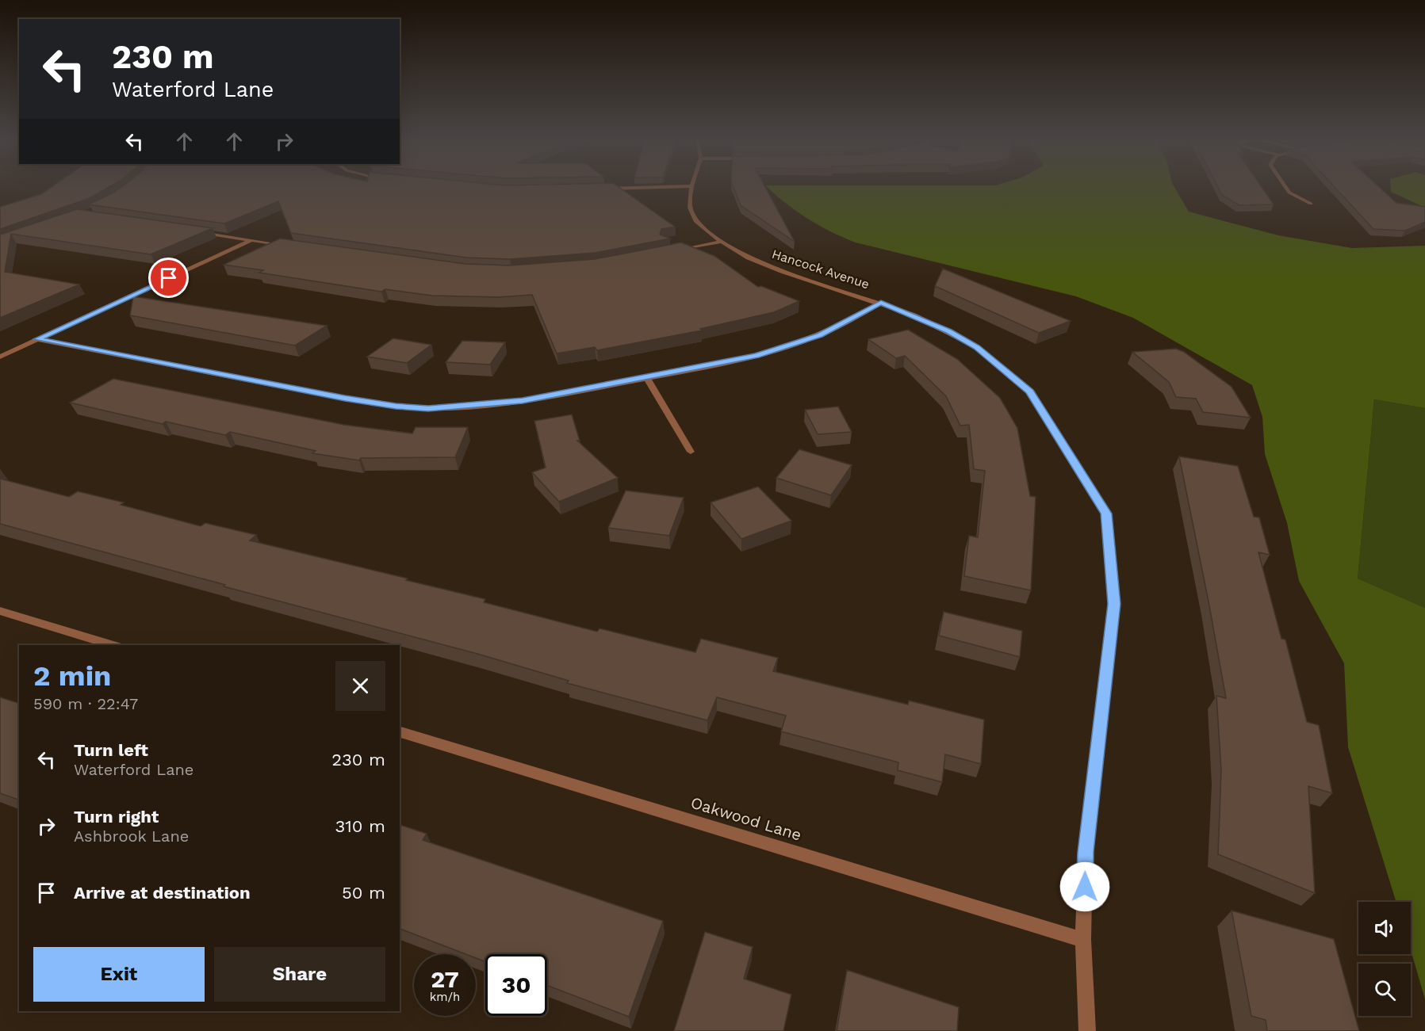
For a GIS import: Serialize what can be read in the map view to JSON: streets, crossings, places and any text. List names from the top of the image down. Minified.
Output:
{"streets":{"street":["Hancock Avenue","Oakwood Lane"]},"crossings":[["Hancock Avenue","Oakwood Lane"]],"page":{"turn":["230 m","Waterford Lane"],"heading":["2 min","590 m · 22:47"],"list":[{"name":"Turn left","note":"Waterford Lane","value":"230 m"},{"name":"Turn right","note":"Ashbrook Lane","value":"310 m"},{"name":"Arrive at destination","value":"50 m"}],"buttons":["Exit","Share"],"speed":"27 km/h","limit":"30"}}
